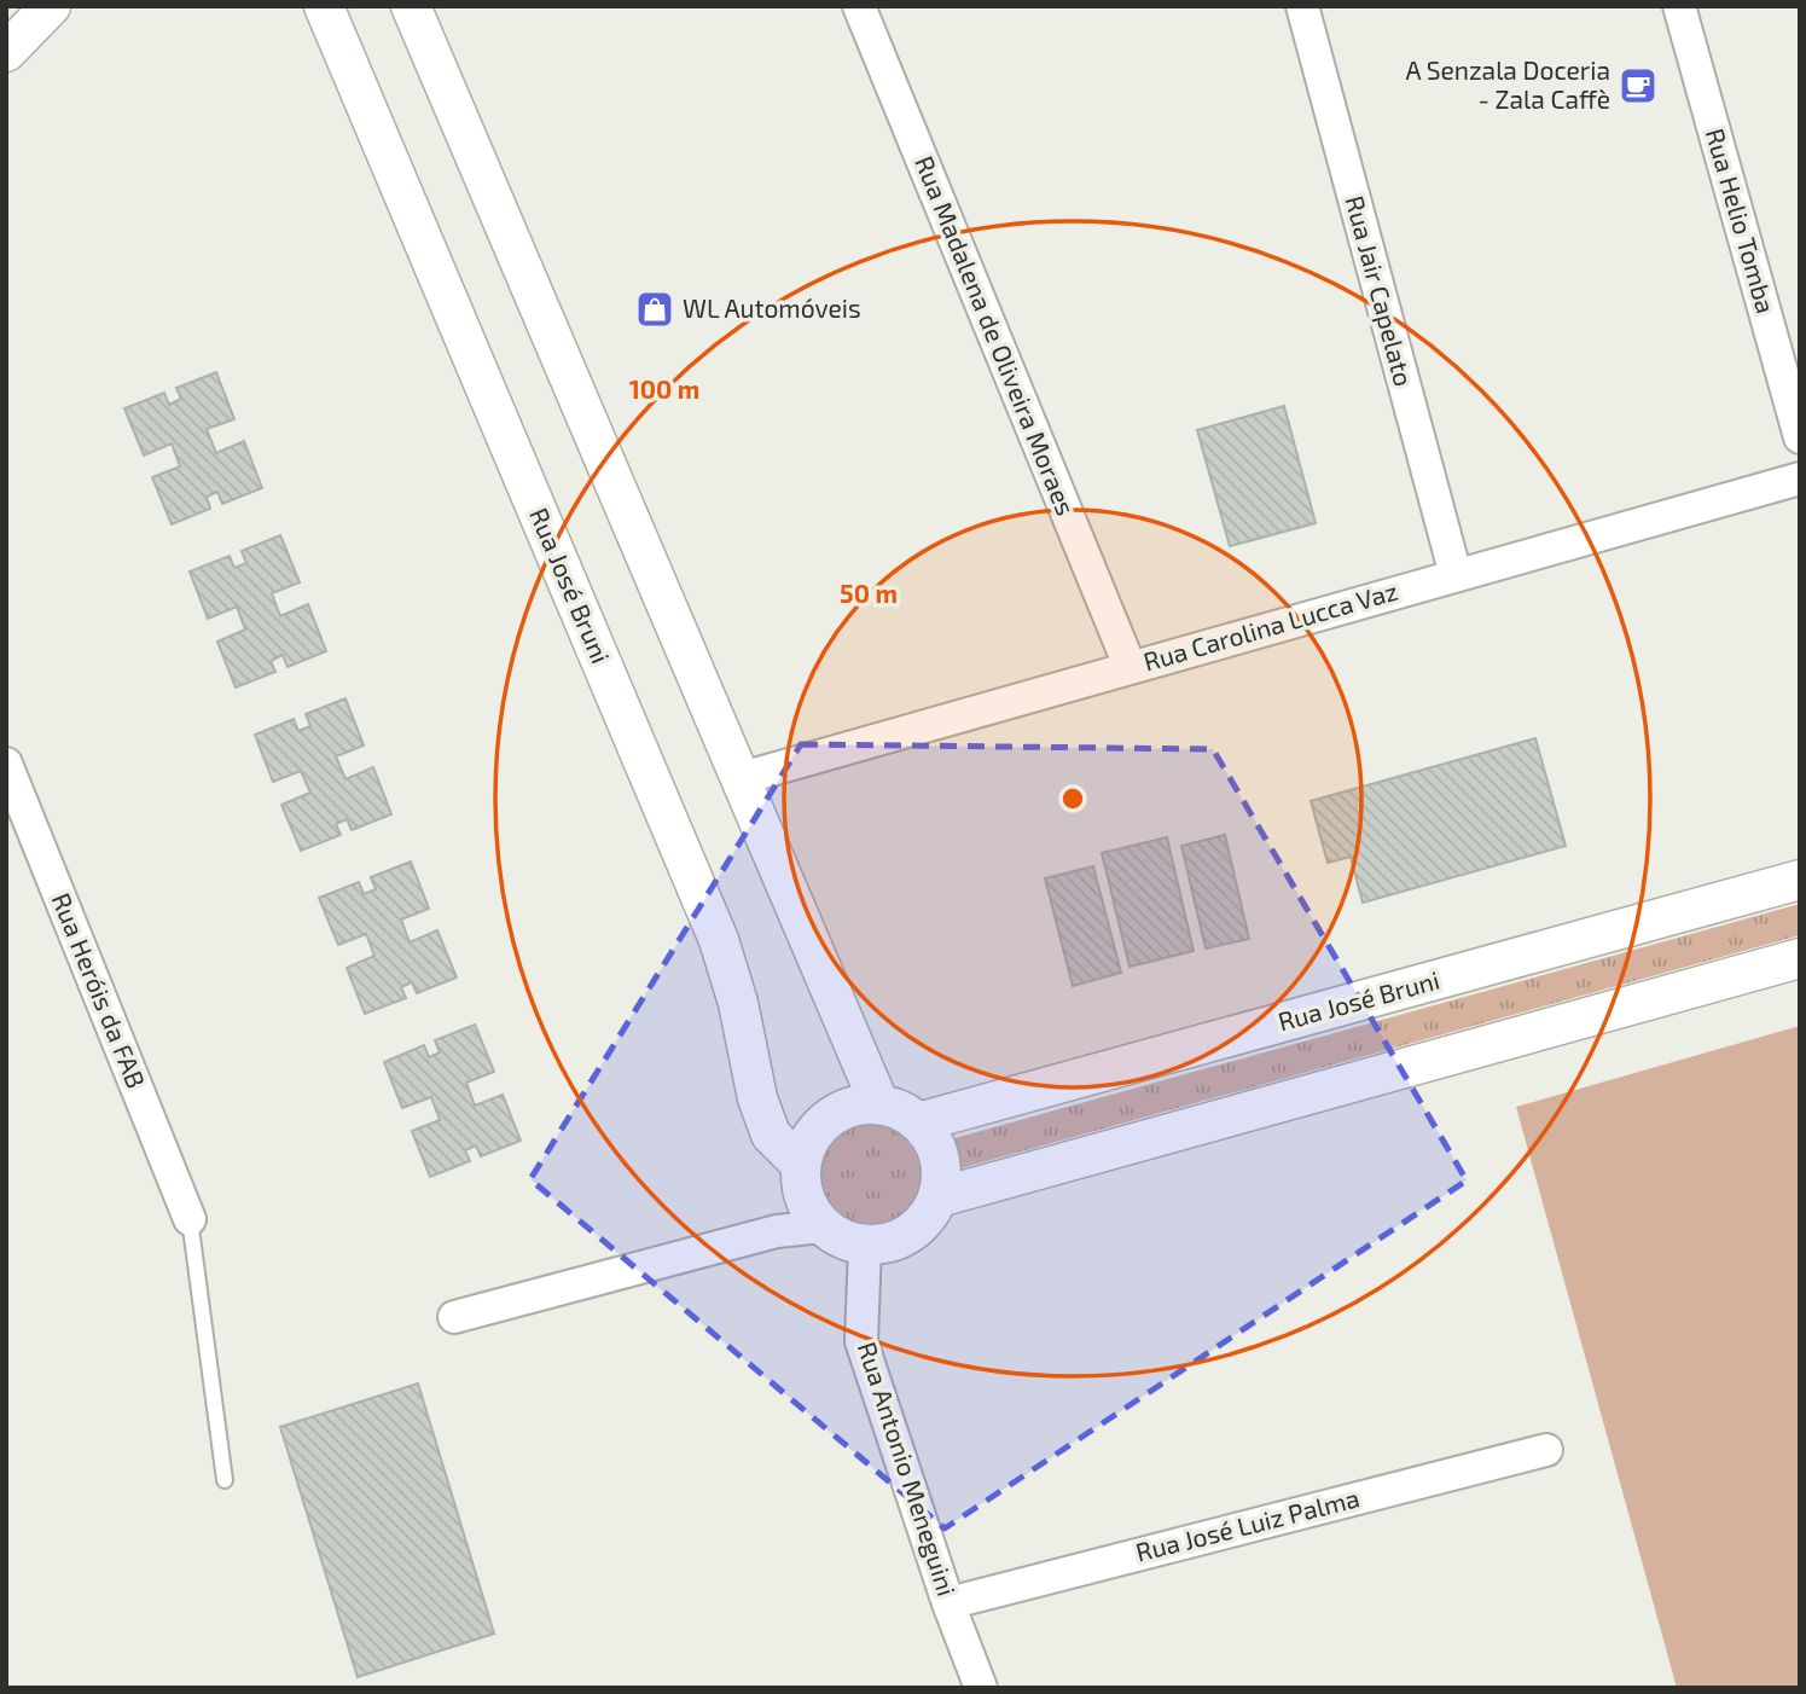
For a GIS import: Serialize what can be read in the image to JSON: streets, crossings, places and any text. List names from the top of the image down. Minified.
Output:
{"streets":{"street":["Rua Helio Tomba","Rua Jair Capelato","Rua Madalena de Oliveira Moraes","Rua José Bruni","Rua Carolina Lucca Vaz","Rua Heróis da FAB","Rua Antonio Meneguini","Rua José Luiz Palma"]},"crossings":[["Rua Jair Capelato","Rua Carolina Lucca Vaz"],["Rua Madalena de Oliveira Moraes","Rua Carolina Lucca Vaz"],["Rua José Bruni","Rua Antonio Meneguini"],["Rua Antonio Meneguini","Rua José Luiz Palma"]],"places":{"cafe":["A Senzala Doceria - Zala Caffè"],"shop":["WL Automóveis"]},"rings":["100 m","50 m"]}
